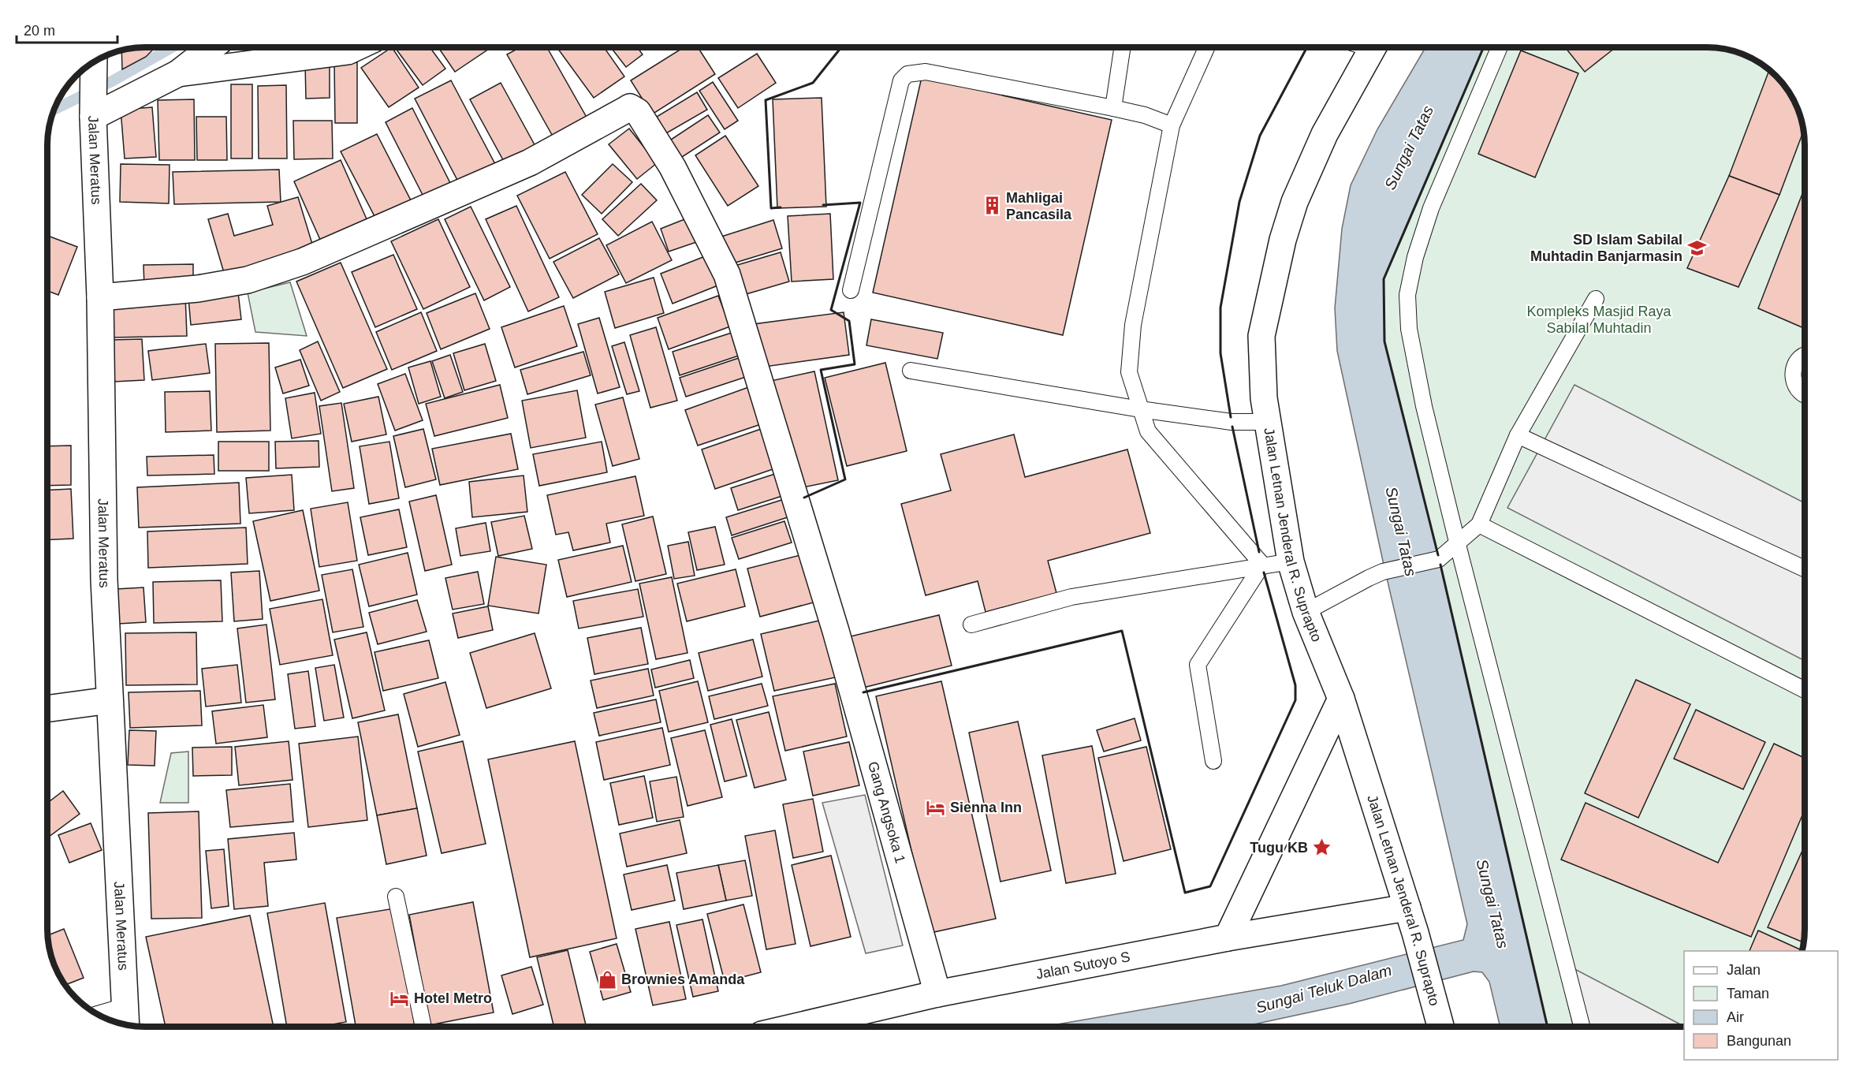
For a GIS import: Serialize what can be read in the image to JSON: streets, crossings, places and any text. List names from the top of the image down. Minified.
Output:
{"streets":{"main road":["Jalan Meratus","Jalan Letnan Jenderal R. Suprapto","Gang Angsoka 1","Jalan Sutoyo S"]},"crossings":[["Jalan Meratus","Gang Angsoka 1"],["Jalan Letnan Jenderal R. Suprapto","Jalan Sutoyo S"],["Gang Angsoka 1","Jalan Sutoyo S"]],"water":["Sungai Tatas","Sungai Teluk Dalam"],"parks":["Kompleks Masjid Raya Sabilal Muhtadin"],"places":{"building":["Mahligai Pancasila"],"school or university":["SD Islam Sabilal Muhtadin Banjarmasin"],"hotel":["Sienna Inn","Hotel Metro"],"place":["Tugu KB"],"shop":["Brownies Amanda"]},"legend":["Jalan","Taman","Air","Bangunan"],"scale_bar":"20 m"}
